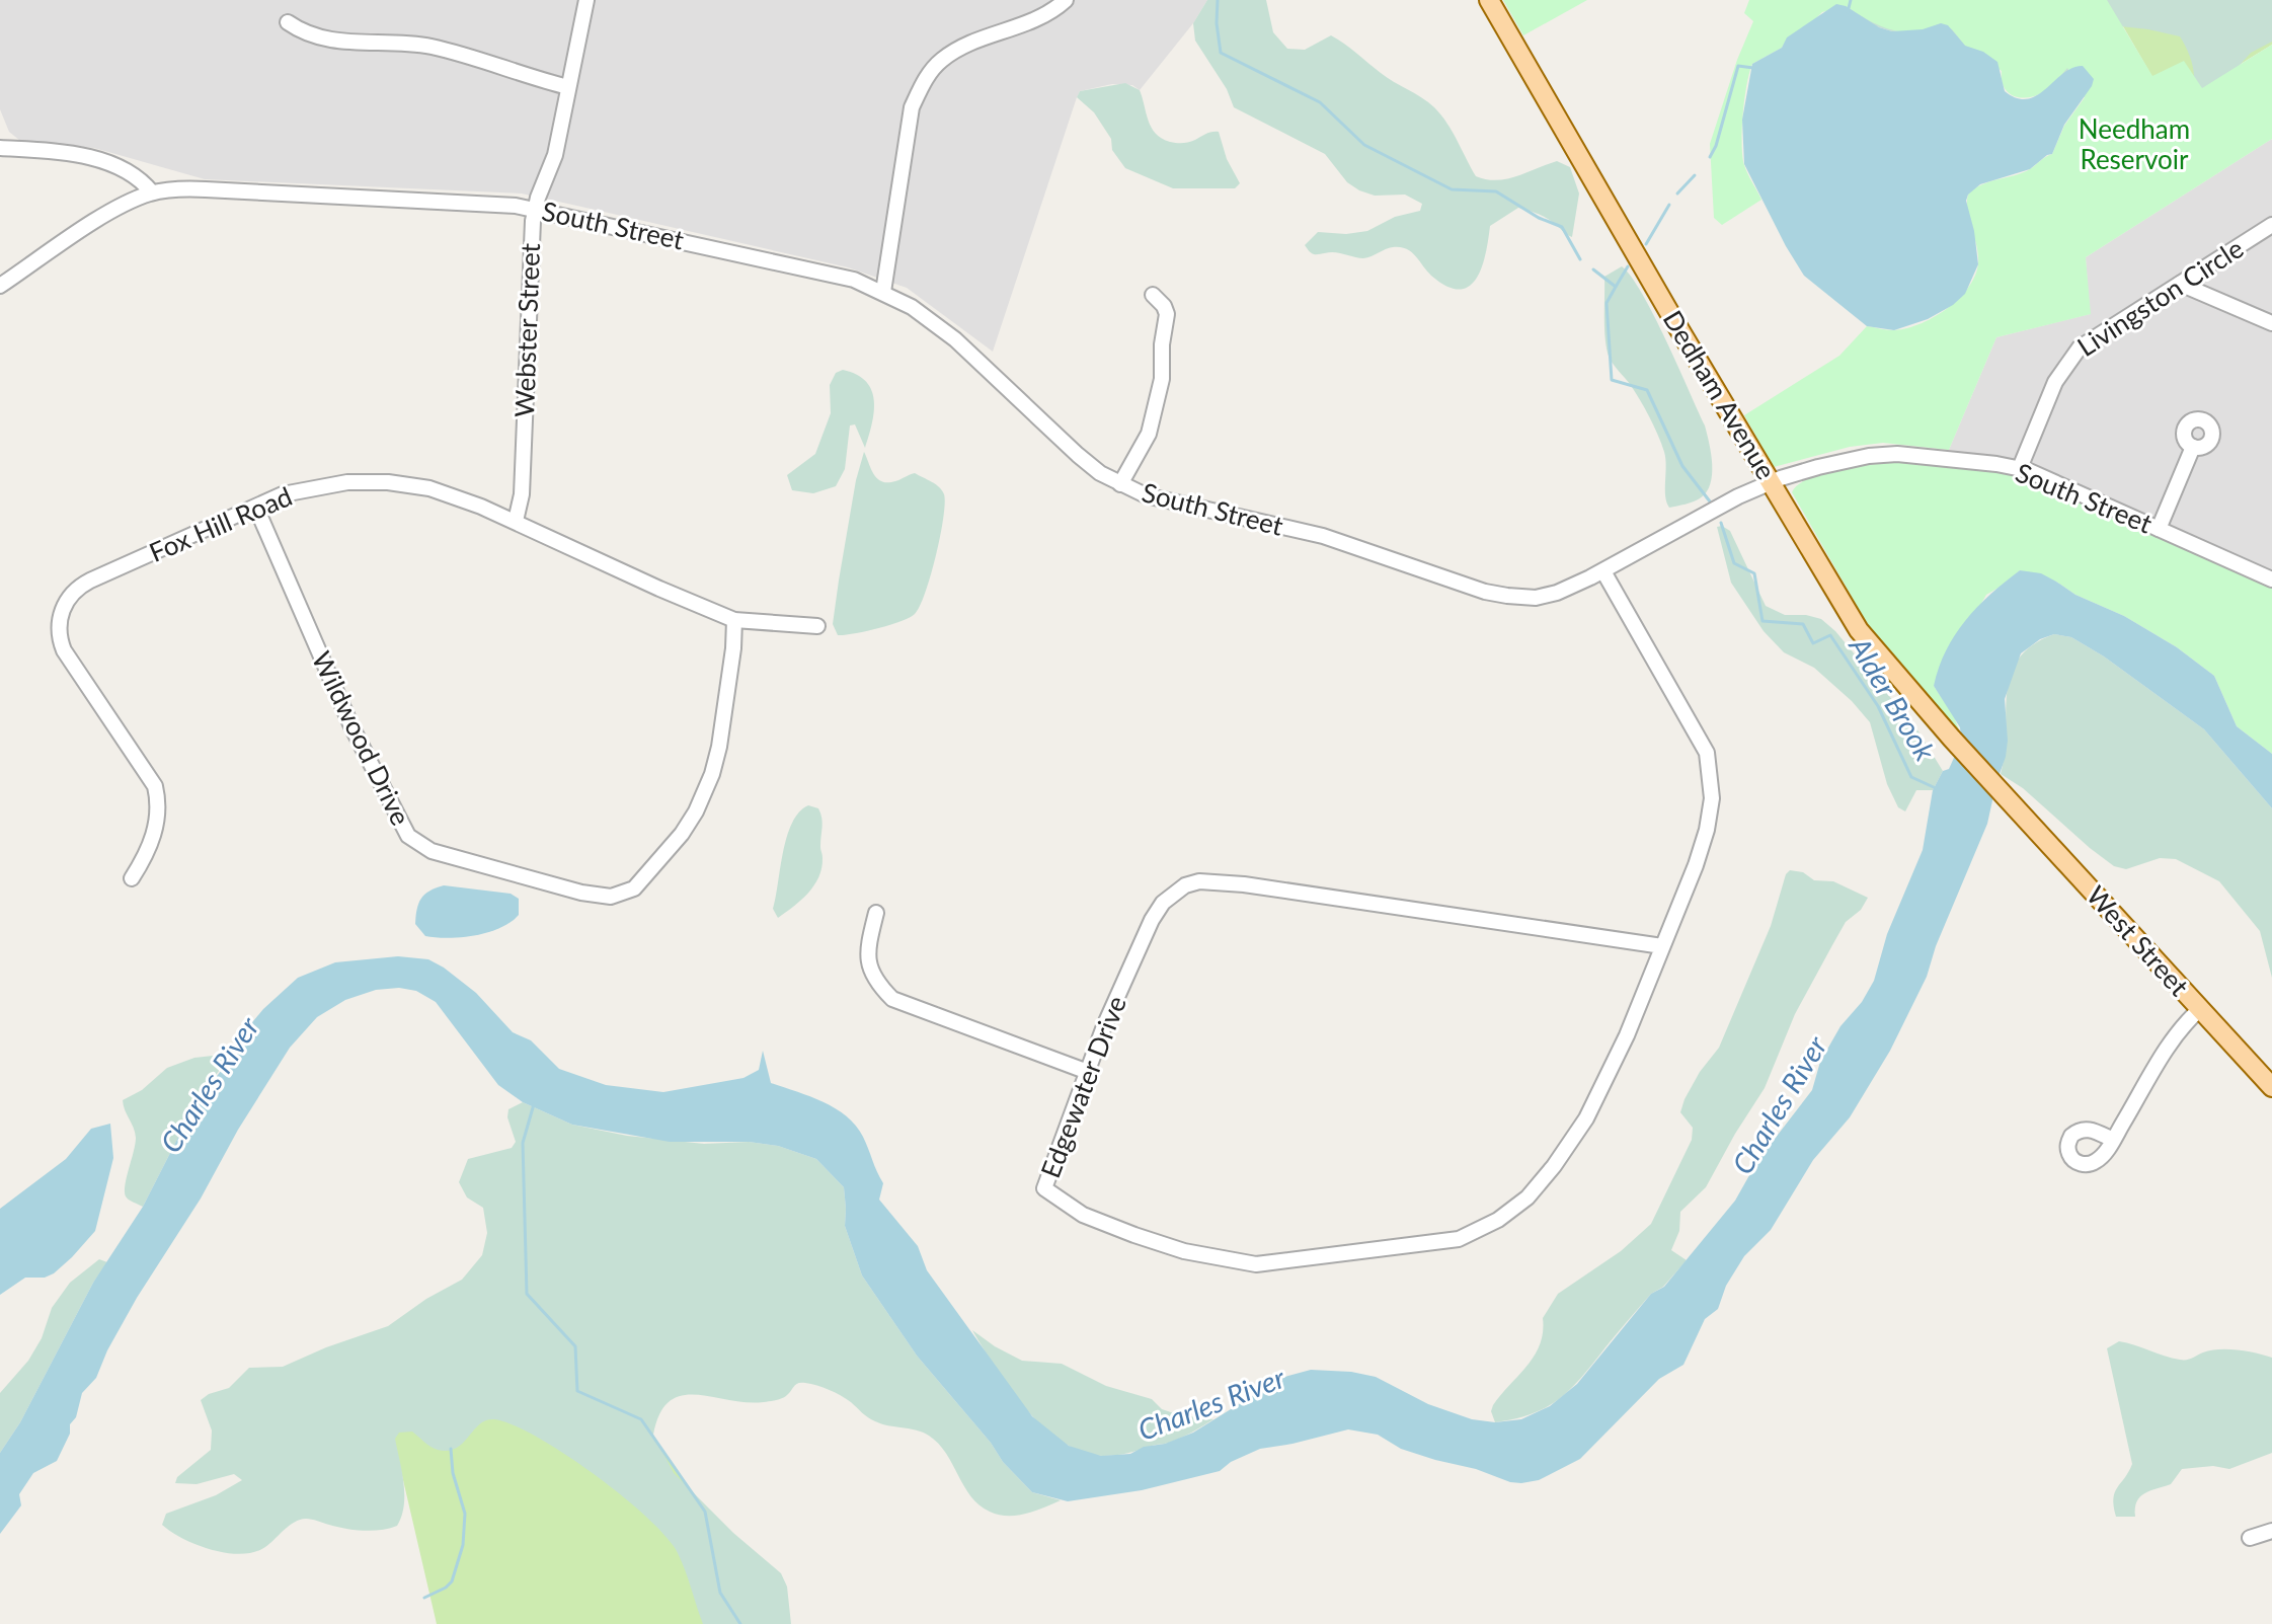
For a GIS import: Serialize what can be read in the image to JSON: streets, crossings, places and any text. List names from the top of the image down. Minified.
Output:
{"streets":{"main road":["Dedham Avenue","West Street"],"street":["South Street","Livingston Circle","Webster Street","Fox Hill Road","Wildwood Drive","Edgewater Drive"]},"crossings":[["South Street","Livingston Circle"],["South Street","Webster Street"],["South Street","Dedham Avenue"],["South Street","Edgewater Drive"],["Webster Street","Fox Hill Road"],["Dedham Avenue","West Street"],["Fox Hill Road","Wildwood Drive"]],"water":["Alder Brook","Charles River"],"parks":["Needham Reservoir"]}
